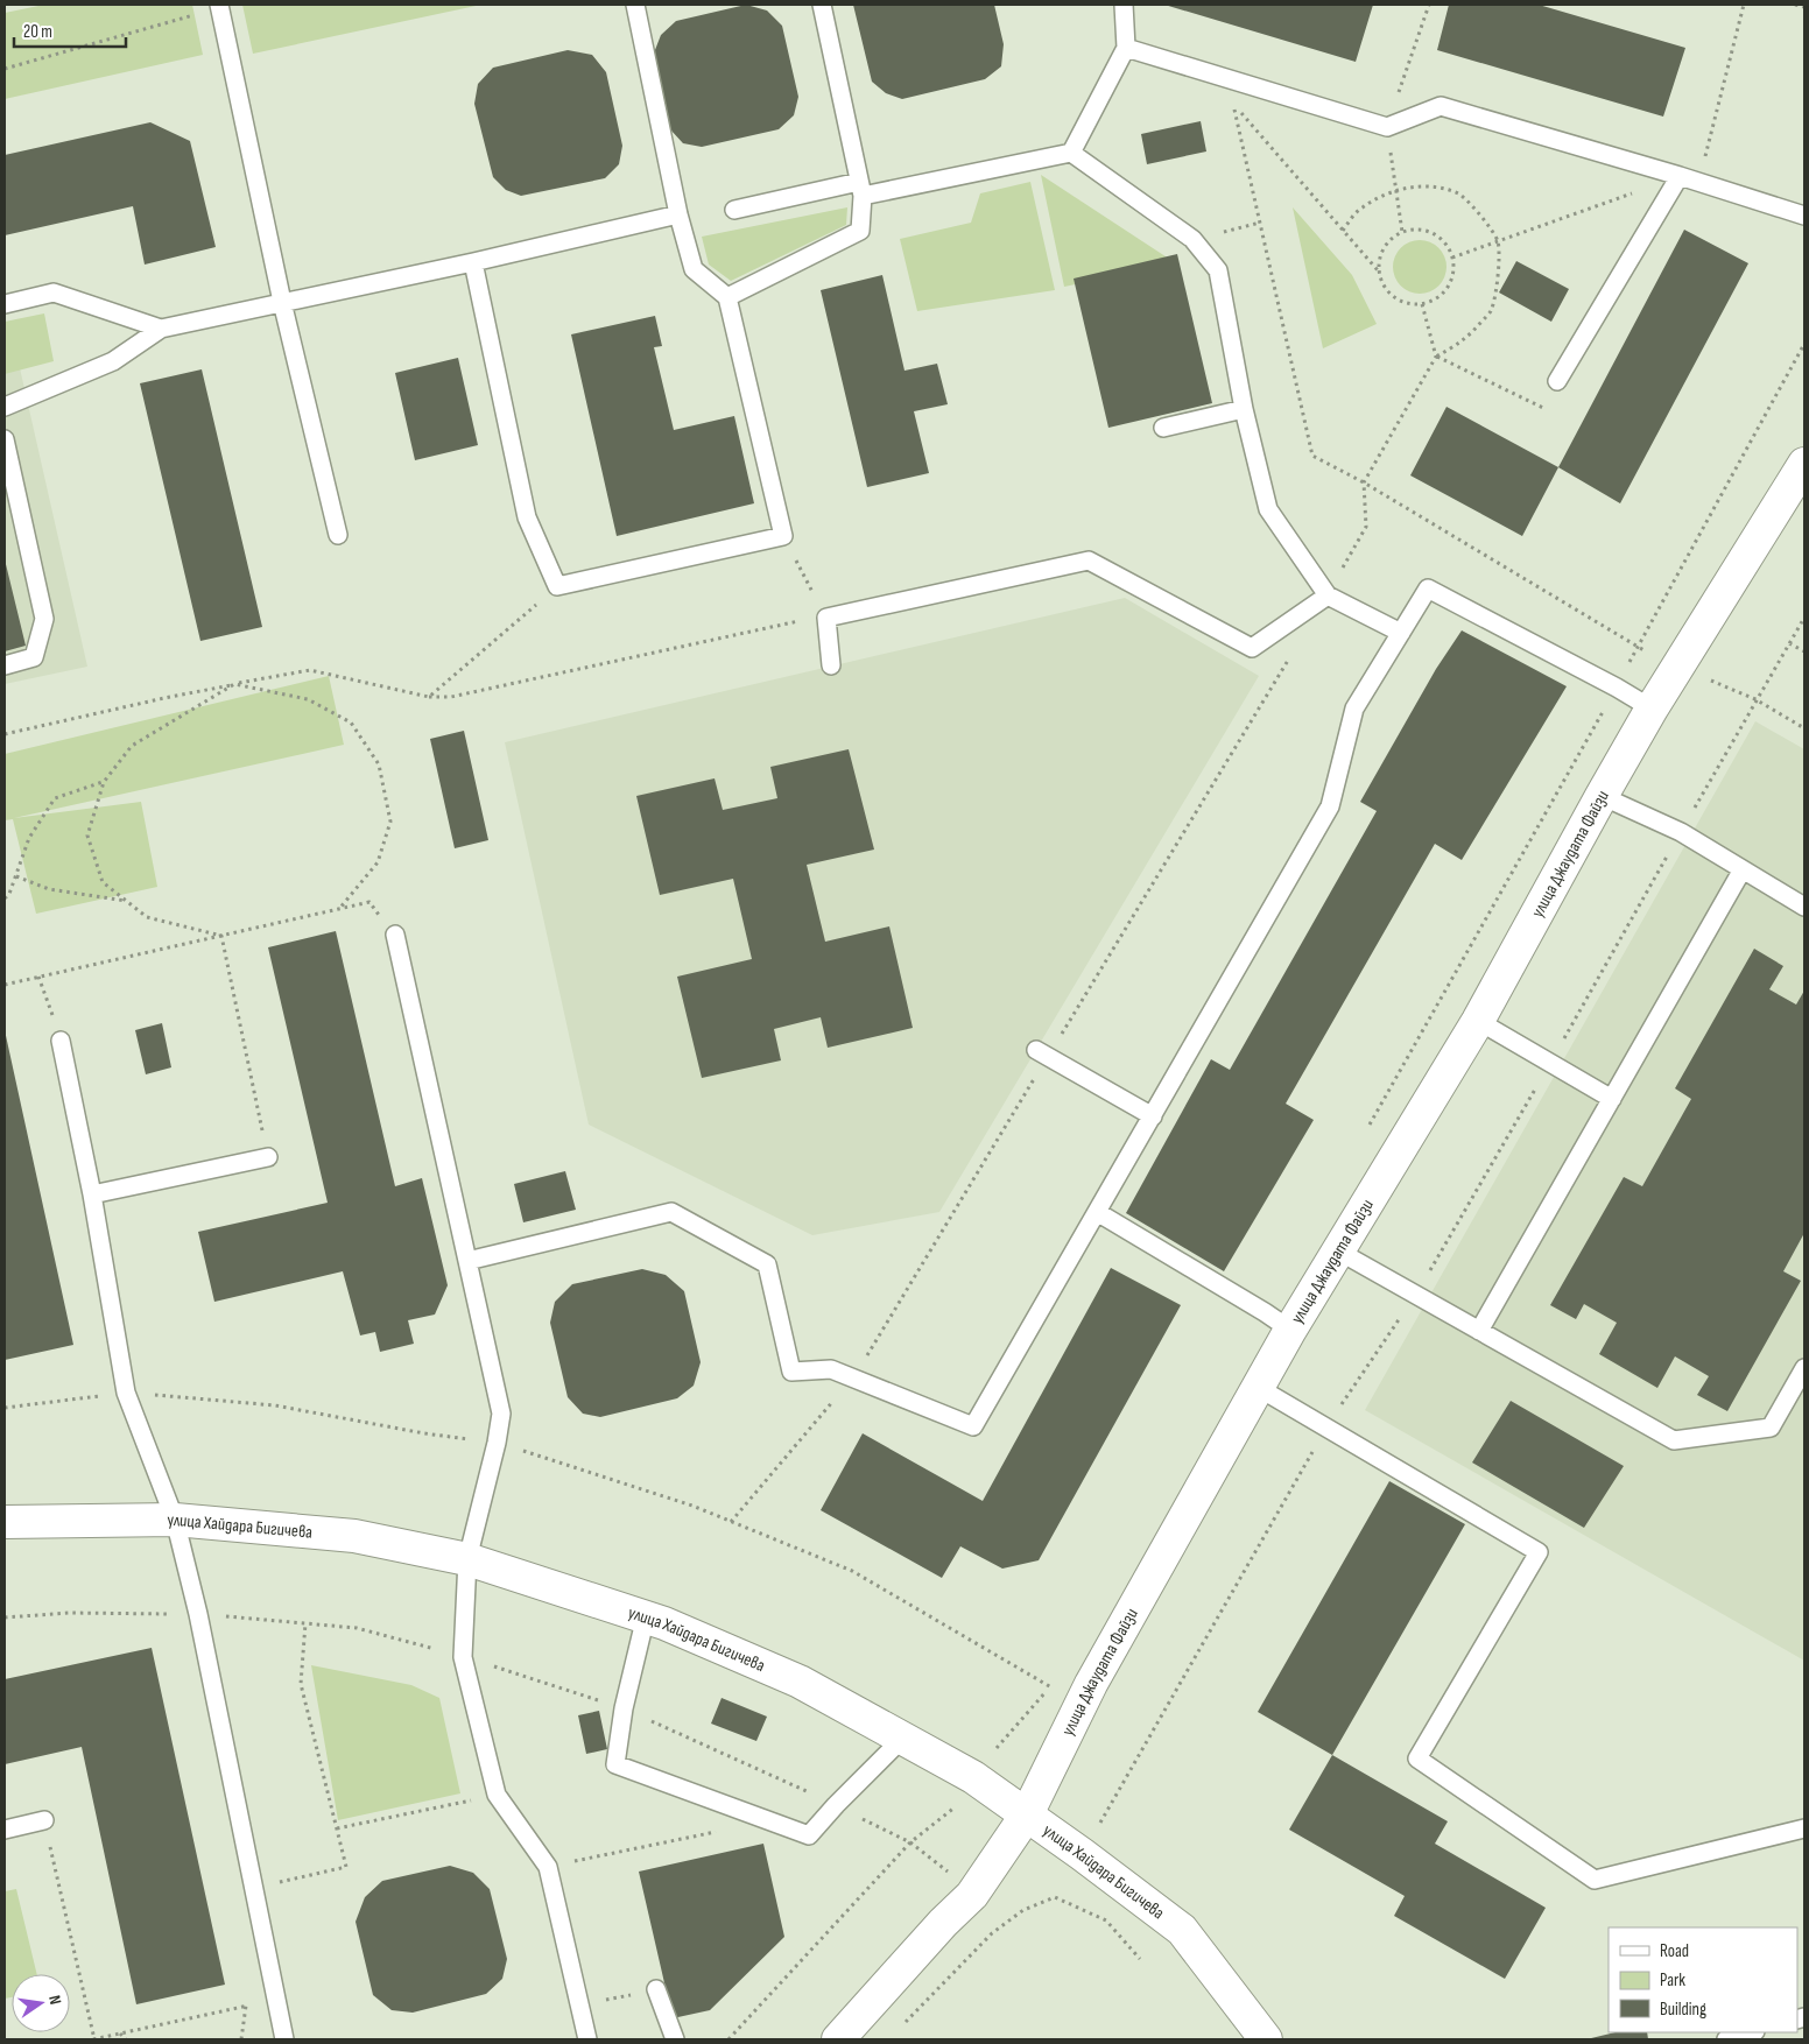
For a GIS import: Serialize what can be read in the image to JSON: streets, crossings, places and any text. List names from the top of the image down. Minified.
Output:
{"streets":{"street":["улица Джаудата Файзи","улица Хайдара Бигичева"]},"crossings":[["улица Джаудата Файзи","улица Хайдара Бигичева"]],"legend":["Road","Park","Building"],"scale_bar":"20 m","north":"right"}
